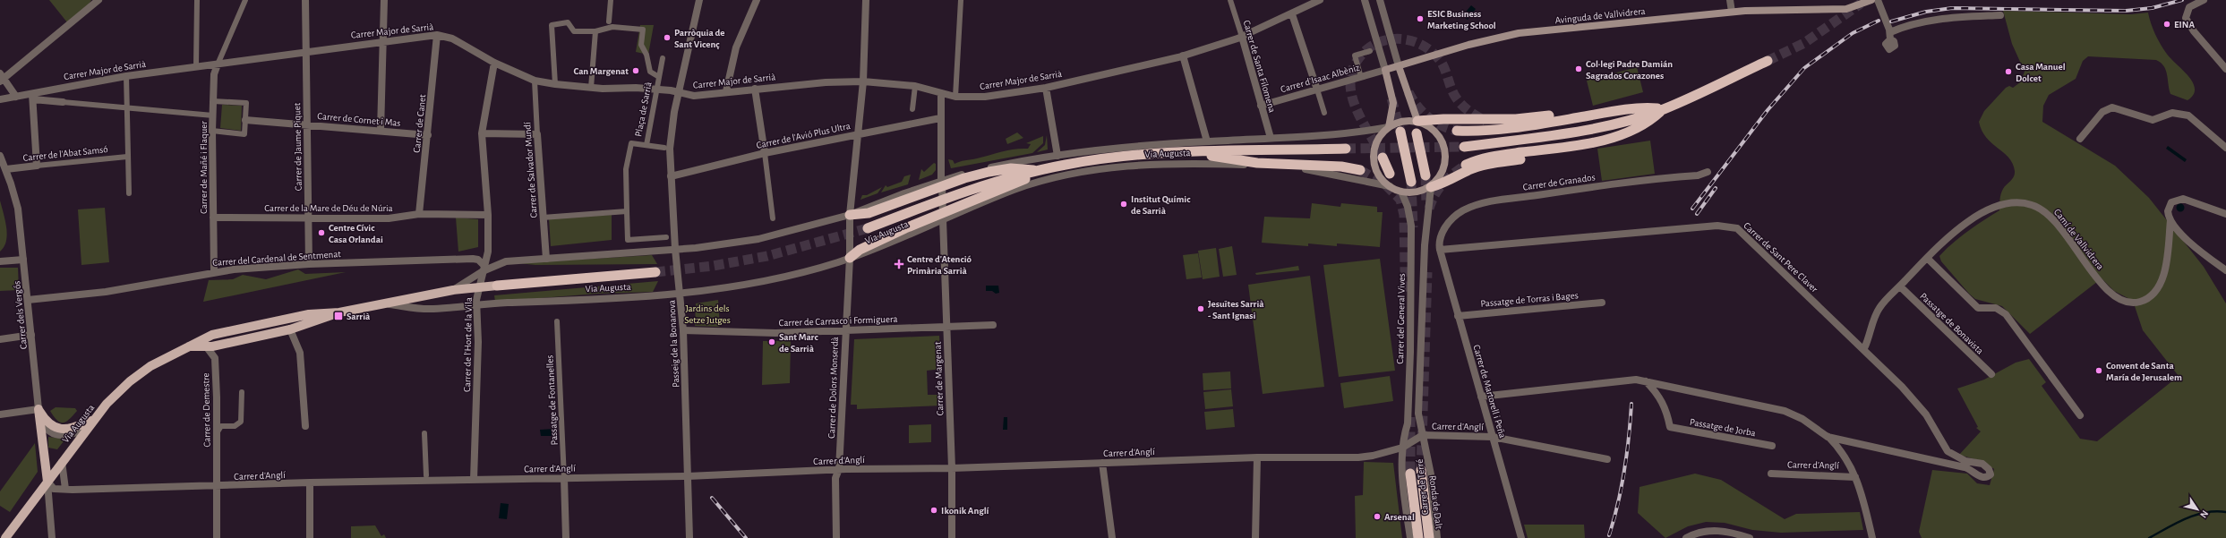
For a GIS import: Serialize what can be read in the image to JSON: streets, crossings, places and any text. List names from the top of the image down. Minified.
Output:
{"streets":{"highway":["Ronda de Dalt"],"main road":["Avinguda de Vallvidrera","Via Augusta"],"street":["Carrer Major de Sarrià","Carrer de Santa Filomena","Carrer d'Isaac Albèniz","Plaça de Sarrià","Carrer de Cornet i Mas","Carrer de Canet","Carrer de l'Avió Plus Ultra","Carrer de Jaume Piquet","Carrer de l'Abat Samsó","Carrer de Mañé i Flaquer","Carrer de Salvador Mundí","Carrer de Granados","Carrer de la Mare de Déu de Núria","Camí de Vallvidrera","Carrer de Sant Pere Claver","Carrer del Cardenal de Sentmenat","Passatge de Torras i Bages","Carrer dels Vergós","Carrer del General Vives","Carrer de Carrasco i Formiguera","Passatge de Bonavista","Passeig de la Bonanova","Carrer de l'Hort de la Vila","Carrer de Margenat","Carrer de Dolors Monserdà","Carrer de Martorell i Peña","Passatge de Fontanelles","Carrer de Demestre","Carrer d'Anglí","Passatge de Jorba","Carrer de Terré"]},"crossings":[["Avinguda de Vallvidrera","Carrer d'Isaac Albèniz"],["Carrer Major de Sarrià","Carrer de Santa Filomena"],["Carrer Major de Sarrià","Plaça de Sarrià"],["Carrer Major de Sarrià","Carrer de Canet"],["Carrer Major de Sarrià","Carrer de Jaume Piquet"],["Carrer Major de Sarrià","Carrer de Mañé i Flaquer"],["Carrer Major de Sarrià","Carrer de Salvador Mundí"],["Carrer Major de Sarrià","Carrer de l'Hort de la Vila"],["Carrer de Santa Filomena","Carrer d'Isaac Albèniz"],["Carrer de Santa Filomena","Via Augusta"],["Plaça de Sarrià","Passeig de la Bonanova"],["Carrer de Cornet i Mas","Carrer de Canet"],["Carrer de Cornet i Mas","Carrer de Jaume Piquet"],["Carrer de Canet","Carrer de la Mare de Déu de Núria"],["Carrer de l'Avió Plus Ultra","Passeig de la Bonanova"],["Carrer de Jaume Piquet","Carrer de la Mare de Déu de Núria"],["Carrer de Jaume Piquet","Carrer del Cardenal de Sentmenat"],["Carrer de l'Abat Samsó","Carrer dels Vergós"],["Via Augusta","Carrer de Salvador Mundí"],["Via Augusta","Carrer del Cardenal de Sentmenat"],["Via Augusta","Carrer dels Vergós"],["Via Augusta","Carrer del General Vives"],["Via Augusta","Passeig de la Bonanova"],["Via Augusta","Carrer de l'Hort de la Vila"],["Via Augusta","Carrer de Margenat"],["Via Augusta","Carrer de Dolors Monserdà"],["Via Augusta","Carrer de Demestre"],["Via Augusta","Carrer d'Anglí"],["Carrer de Mañé i Flaquer","Carrer de la Mare de Déu de Núria"],["Carrer de Mañé i Flaquer","Carrer del Cardenal de Sentmenat"],["Carrer de Granados","Carrer de Sant Pere Claver"],["Carrer de Granados","Carrer de Martorell i Peña"],["Carrer de la Mare de Déu de Núria","Carrer de l'Hort de la Vila"],["Camí de Vallvidrera","Carrer de Sant Pere Claver"],["Camí de Vallvidrera","Passatge de Bonavista"],["Carrer de Sant Pere Claver","Carrer de Martorell i Peña"],["Carrer de Sant Pere Claver","Carrer d'Anglí"],["Carrer del Cardenal de Sentmenat","Carrer dels Vergós"],["Carrer del Cardenal de Sentmenat","Carrer de l'Hort de la Vila"],["Passatge de Torras i Bages","Carrer de Martorell i Peña"],["Carrer del General Vives","Carrer d'Anglí"],["Carrer del General Vives","Carrer de Terré"],["Carrer de Carrasco i Formiguera","Passeig de la Bonanova"],["Carrer de Carrasco i Formiguera","Carrer de Margenat"],["Carrer de Carrasco i Formiguera","Carrer de Dolors Monserdà"],["Passeig de la Bonanova","Carrer d'Anglí"],["Carrer de l'Hort de la Vila","Carrer d'Anglí"],["Carrer de Margenat","Carrer d'Anglí"],["Carrer de Dolors Monserdà","Carrer d'Anglí"],["Carrer de Martorell i Peña","Carrer d'Anglí"],["Passatge de Fontanelles","Carrer d'Anglí"],["Carrer de Demestre","Carrer d'Anglí"],["Carrer d'Anglí","Carrer de Terré"]],"parks":["Jardins dels Setze Jutges"],"places":{"other":["ESIC Business Marketing School","EINA","Parròquia de Sant Vicenç","Col·legi Padre Damián Sagrados Corazones","Can Margenat","Casa Manuel Dolcet","Institut Químic de Sarrià","Centre Cívic Casa Orlandai","Jesuïtes Sarrià - Sant Ignasi","Sant Marc de Sarrià","Convent de Santa María de Jerusalem","Ikonik Anglí","Arsenal"],"health":["Centre d'Atenció Primària Sarrià"],"transit":["Sarrià"]},"north":"bottom right"}
